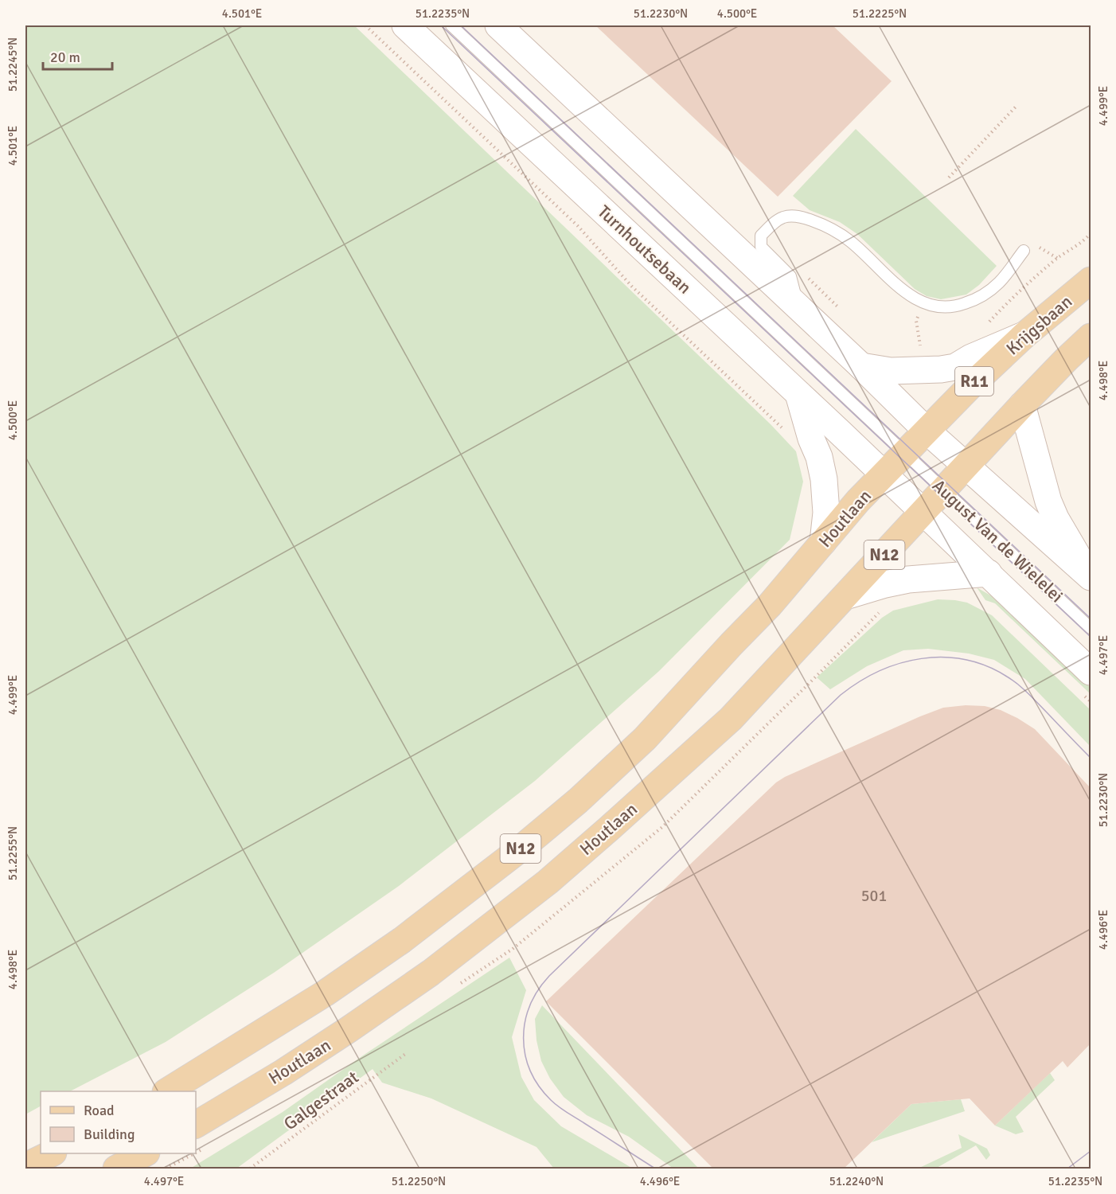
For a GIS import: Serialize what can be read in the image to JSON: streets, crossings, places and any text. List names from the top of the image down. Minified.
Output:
{"streets":{"main road":["Turnhoutsebaan","Krijgsbaan","R11","Houtlaan","August Van de Wielelei","N12"],"path":["Galgestraat"]},"crossings":[["Turnhoutsebaan","Houtlaan"],["Turnhoutsebaan","August Van de Wielelei"],["Krijgsbaan","Houtlaan"],["Houtlaan","August Van de Wielelei"],["Houtlaan","N12"],["August Van de Wielelei","N12"]],"house_numbers":["501"],"legend":["Road","Building"],"scale_bar":"20 m","coordinates":["4.501°E","51.2235°N","51.2230°N","4.500°E","51.2225°N","51.2245°N","4.499°E","4.498°E","4.497°E","51.2255°N","4.496°E","51.2250°N","51.2240°N"]}
